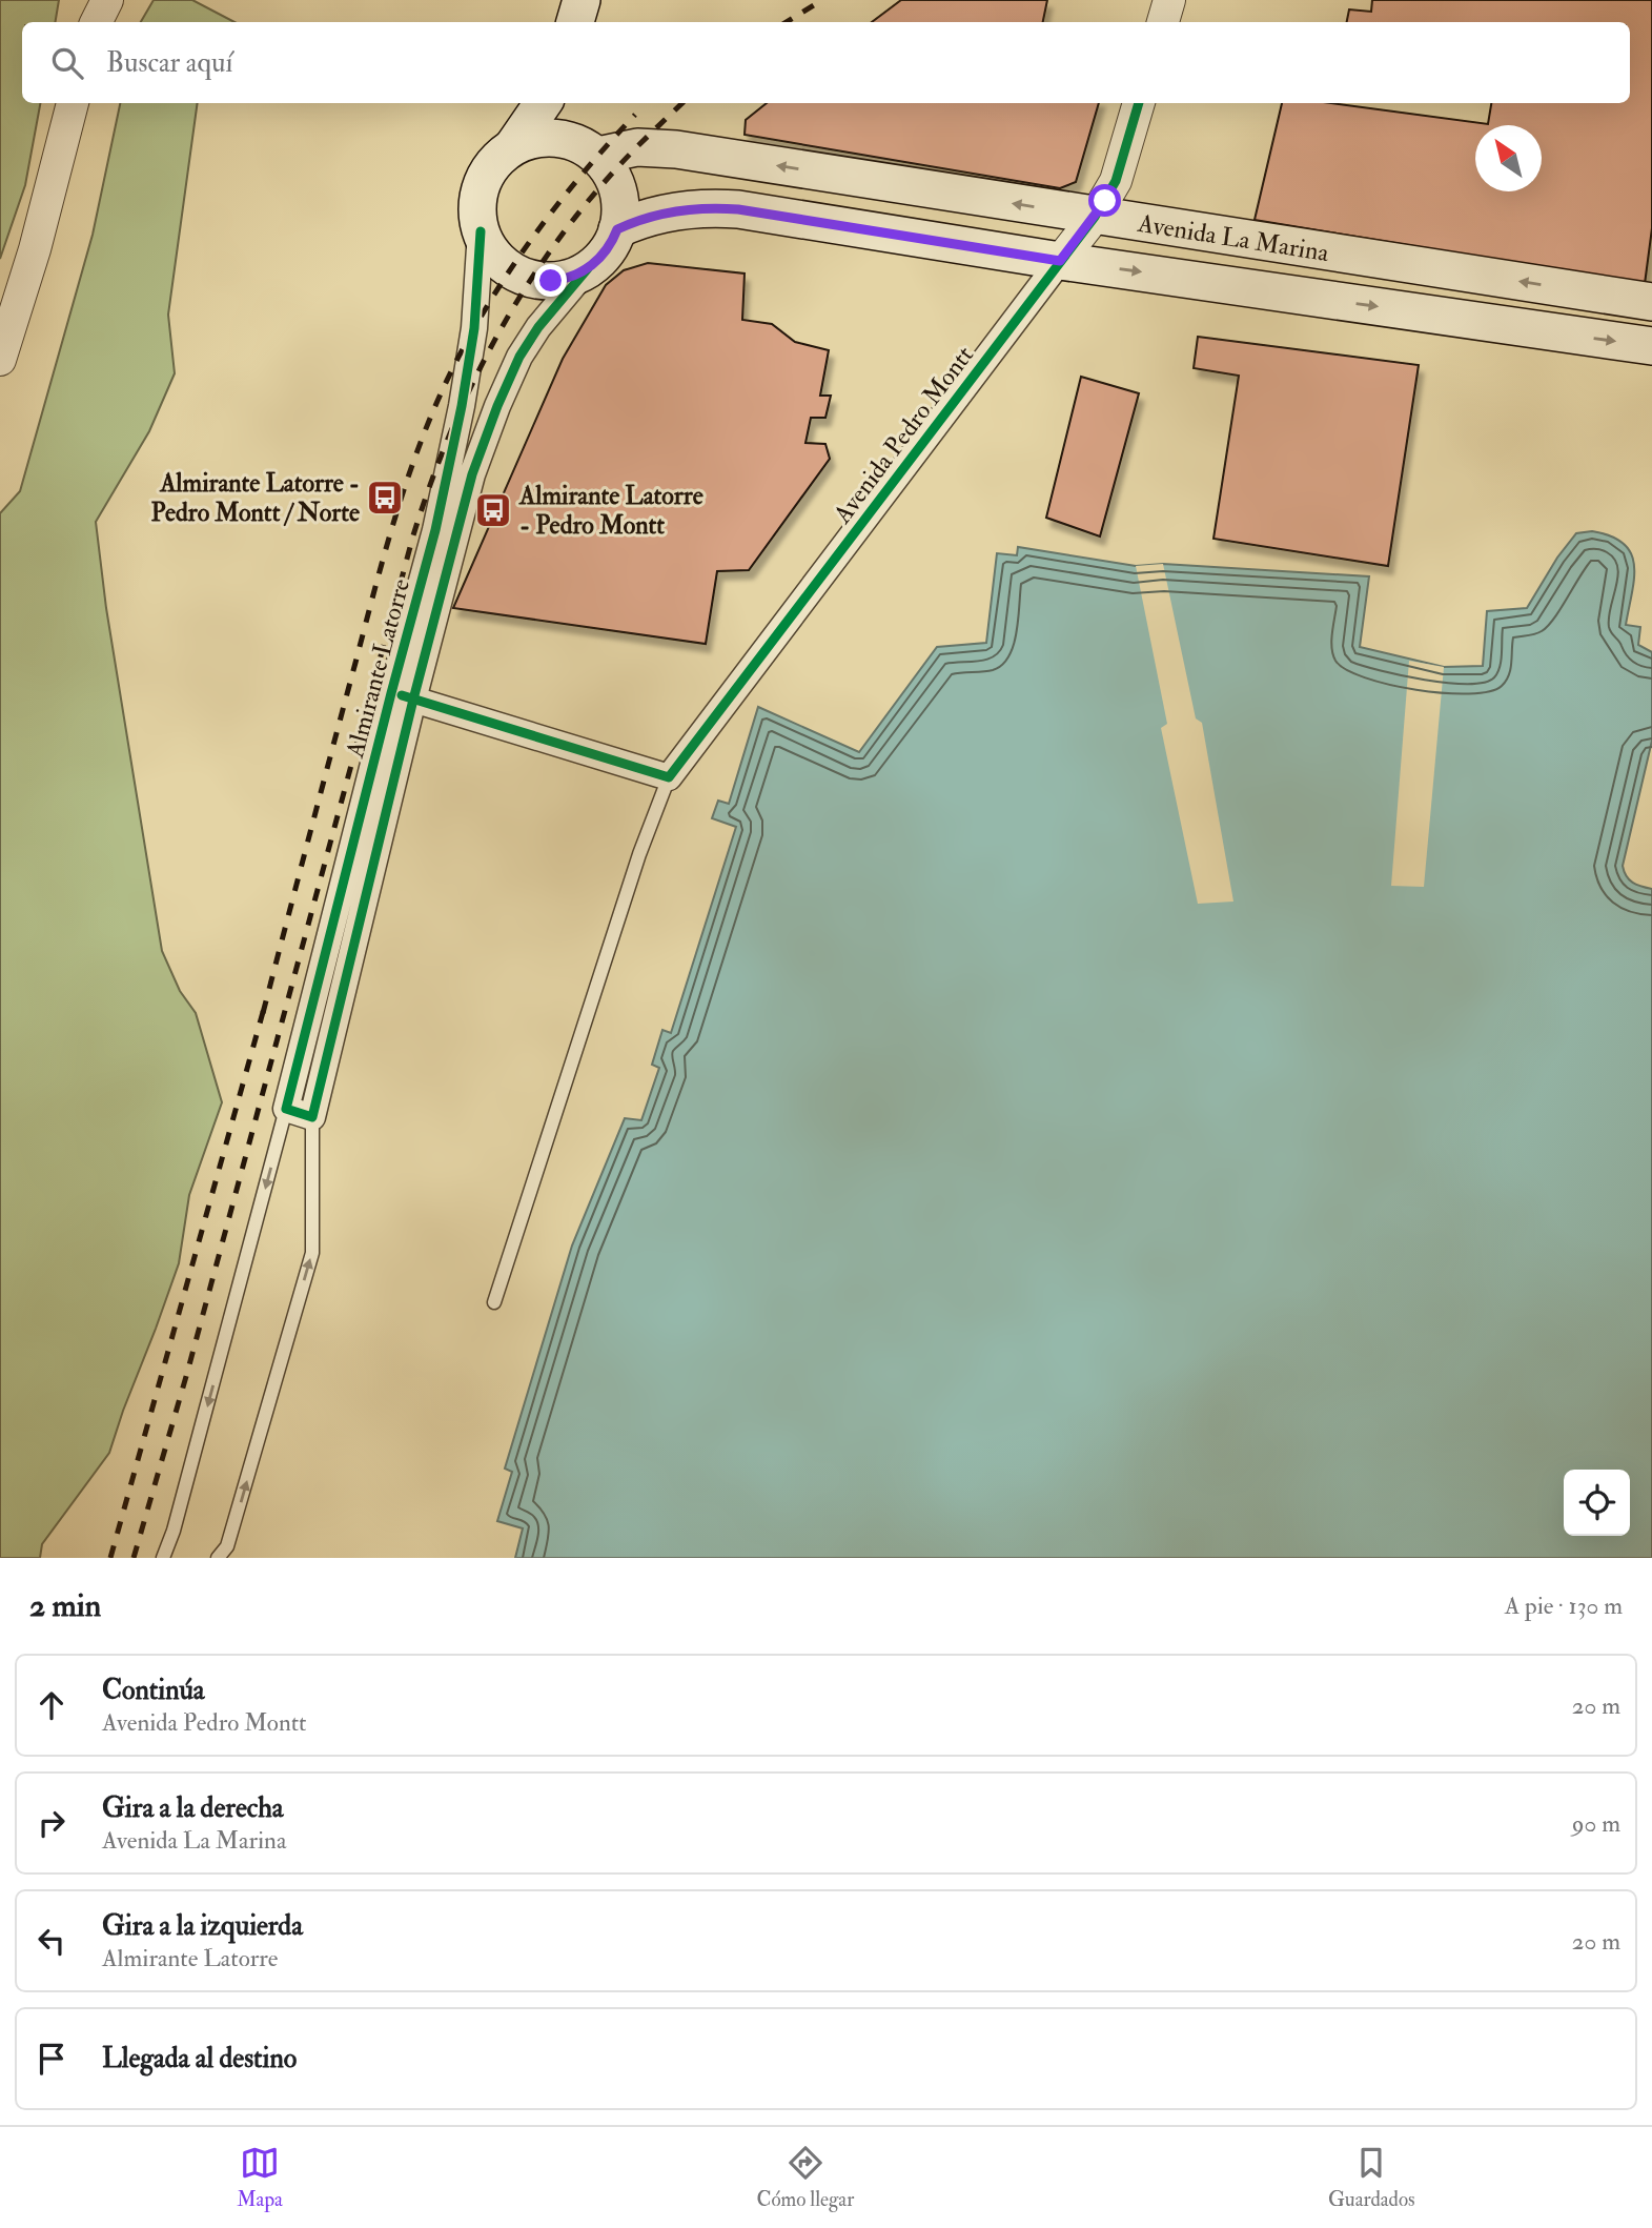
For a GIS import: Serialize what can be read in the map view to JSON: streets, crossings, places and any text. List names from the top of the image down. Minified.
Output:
{"streets":{"main road":["Avenida La Marina","Almirante Latorre"],"street":["Avenida Pedro Montt"]},"crossings":[["Avenida La Marina","Avenida Pedro Montt"],["Avenida La Marina","Almirante Latorre"]],"places":{"bus stop":["Almirante Latorre - Pedro Montt / Norte","Almirante Latorre - Pedro Montt"]},"north":"top left","page":{"search":"Buscar aquí","heading":["2 min","A pie · 130 m"],"list":[["Continúa","Avenida Pedro Montt","20 m"],["Gira a la derecha","Avenida La Marina","90 m"],["Gira a la izquierda","Almirante Latorre","20 m"],"Llegada al destino"],"nav":["Mapa","Cómo llegar","Guardados"]}}
